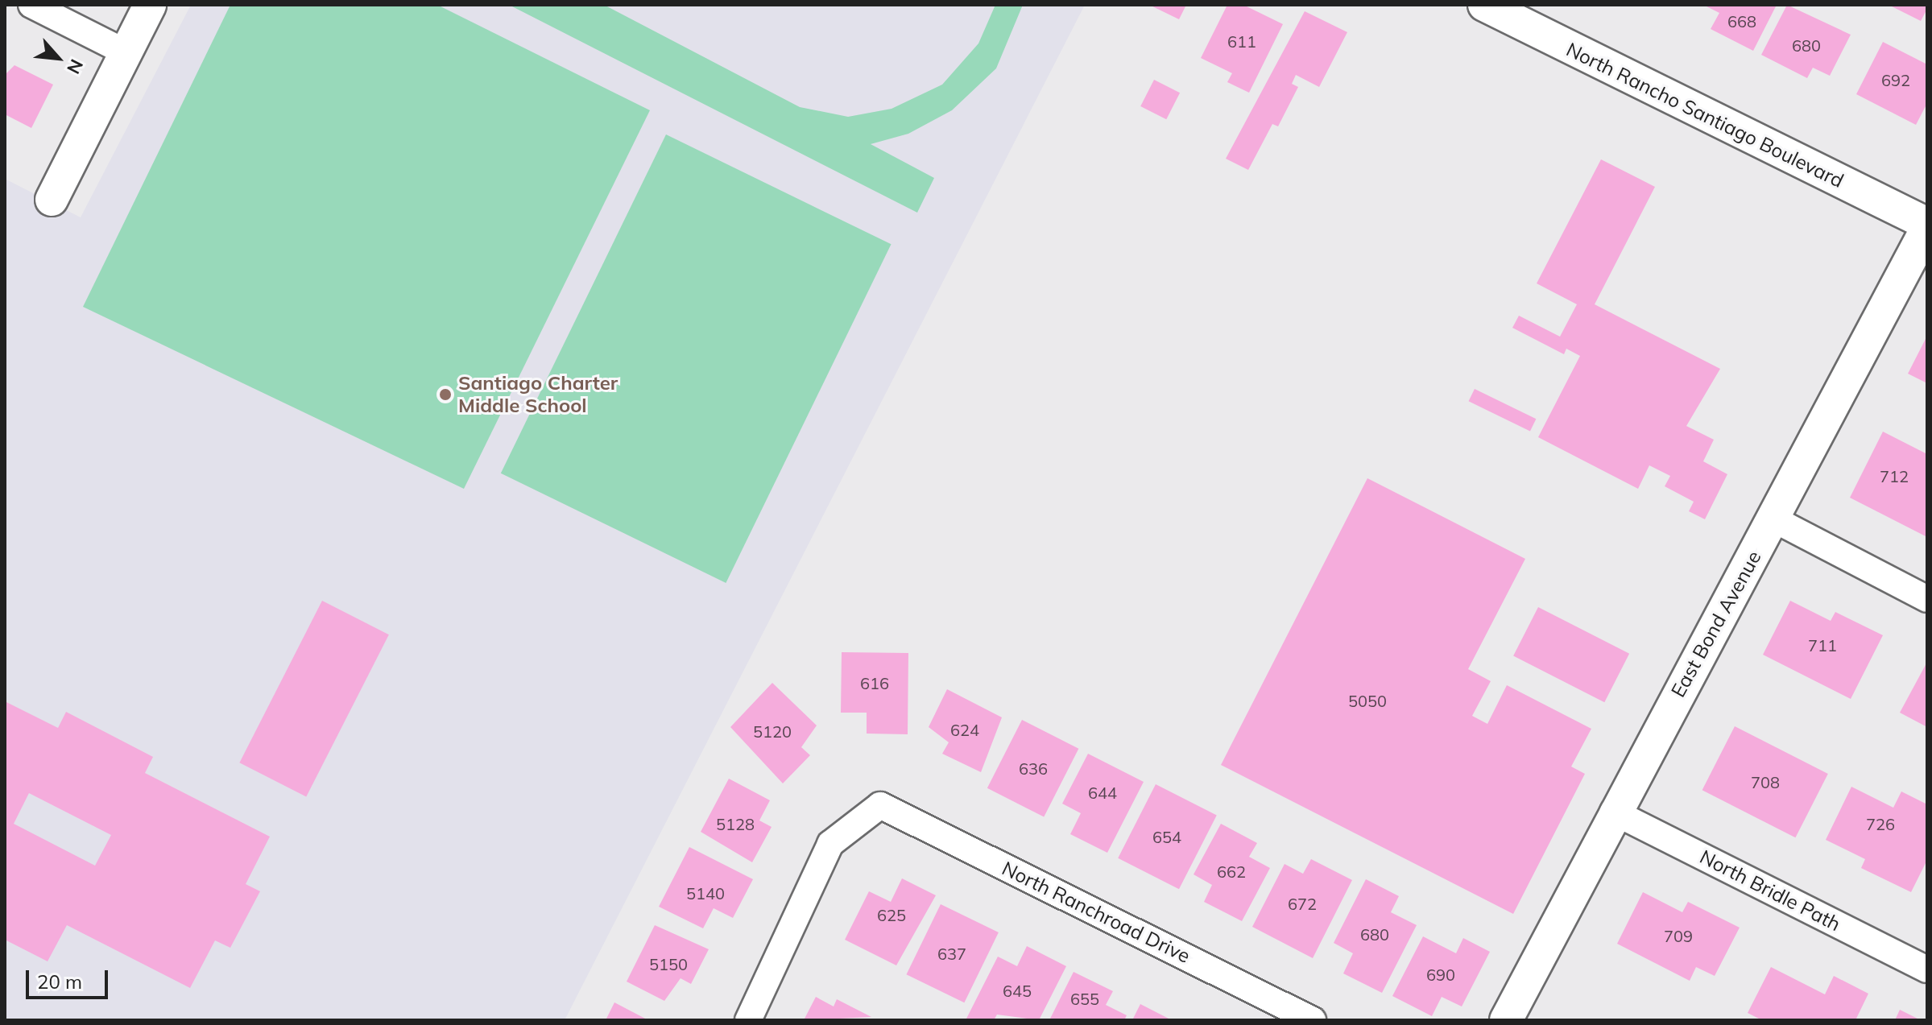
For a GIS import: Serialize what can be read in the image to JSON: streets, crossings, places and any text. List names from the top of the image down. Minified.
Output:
{"streets":{"street":["North Rancho Santiago Boulevard","East Bond Avenue","North Bridle Path","North Ranchroad Drive"]},"crossings":[["North Rancho Santiago Boulevard","East Bond Avenue"],["East Bond Avenue","North Bridle Path"]],"places":["Santiago Charter Middle School"],"house_numbers":["668","611","680","692","712","711","616","5050","624","5120","636","708","644","5128","726","654","662","5140","672","625","680","709","637","5150","690","645","655"],"scale_bar":"20 m","north":"bottom right"}
